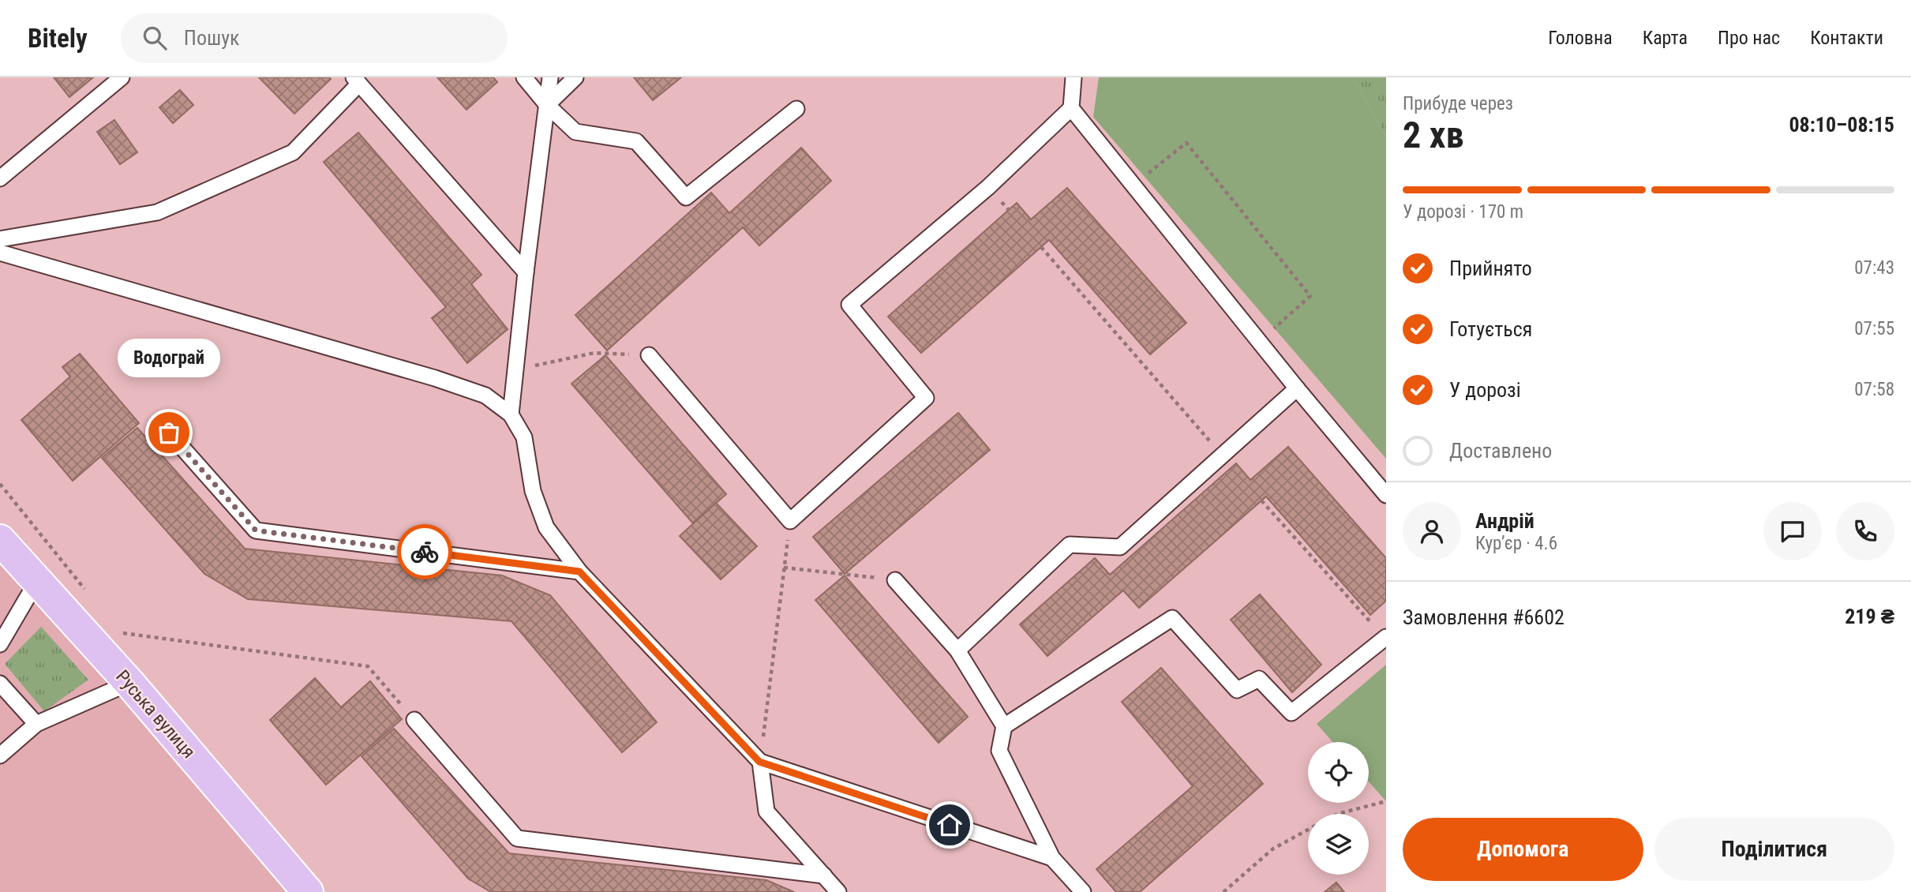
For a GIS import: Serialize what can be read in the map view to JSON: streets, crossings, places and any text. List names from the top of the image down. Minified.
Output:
{"streets":{"main road":["Руська вулиця"]},"places":["Водограй"],"page":{"header":"Bitely","search":"Пошук","nav":["Головна","Карта","Про нас","Контакти"],"heading":["2 хв","Прибуде через","08:10–08:15"],"panel":["Андрій","Кур’єр · 4.6","Замовлення #6602","219 ₴"],"bar":"У дорозі · 170 m","list":[["Прийнято","07:43"],["Готується","07:55"],["У дорозі","07:58"],"Доставлено"],"bubble":"Водограй","buttons":["Допомога","Поділитися"]}}
